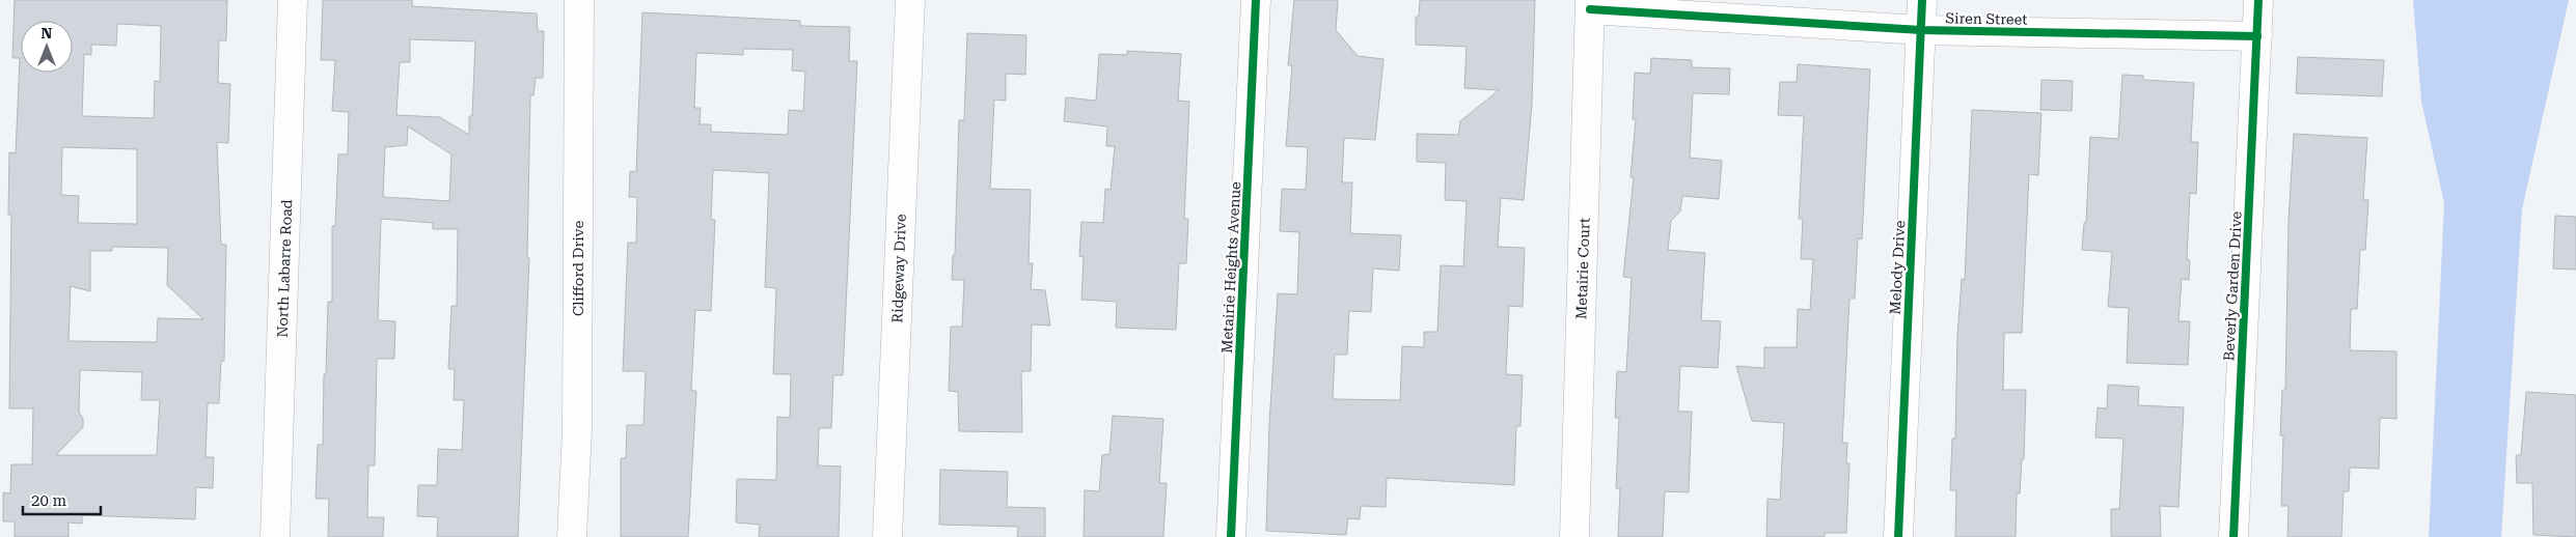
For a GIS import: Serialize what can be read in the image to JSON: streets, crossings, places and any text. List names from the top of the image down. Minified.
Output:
{"streets":{"street":["Siren Street","Metairie Heights Avenue","Melody Drive","North Labarre Road","Clifford Drive","Ridgeway Drive","Metairie Court","Beverly Garden Drive"]},"crossings":[["Siren Street","Melody Drive"],["Siren Street","Metairie Court"],["Siren Street","Beverly Garden Drive"]],"scale_bar":"20 m","north":"top"}
